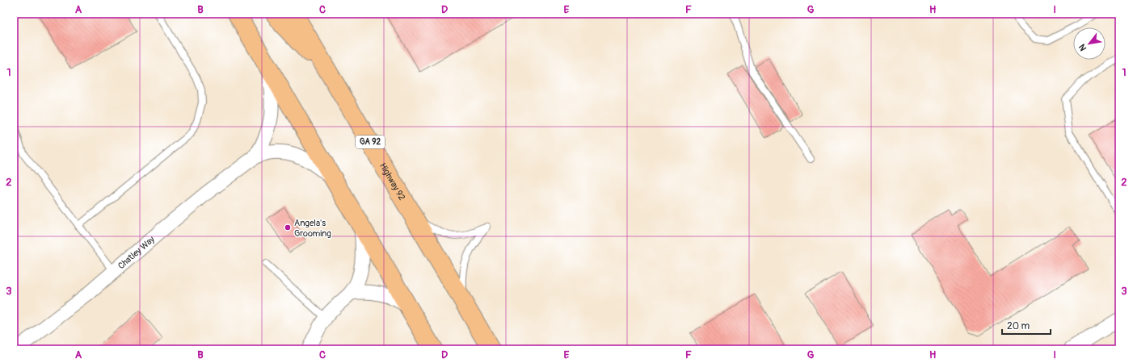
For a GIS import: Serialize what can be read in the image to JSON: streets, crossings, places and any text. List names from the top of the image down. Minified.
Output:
{"streets":{"main road":["GA 92","Highway 92"],"street":["Chatley Way"]},"places":["Angela's Grooming"],"scale_bar":"20 m","north":"bottom left","grid":{"columns":["A","B","C","D","E","F","G","H","I"],"rows":["1","2","3"]}}
